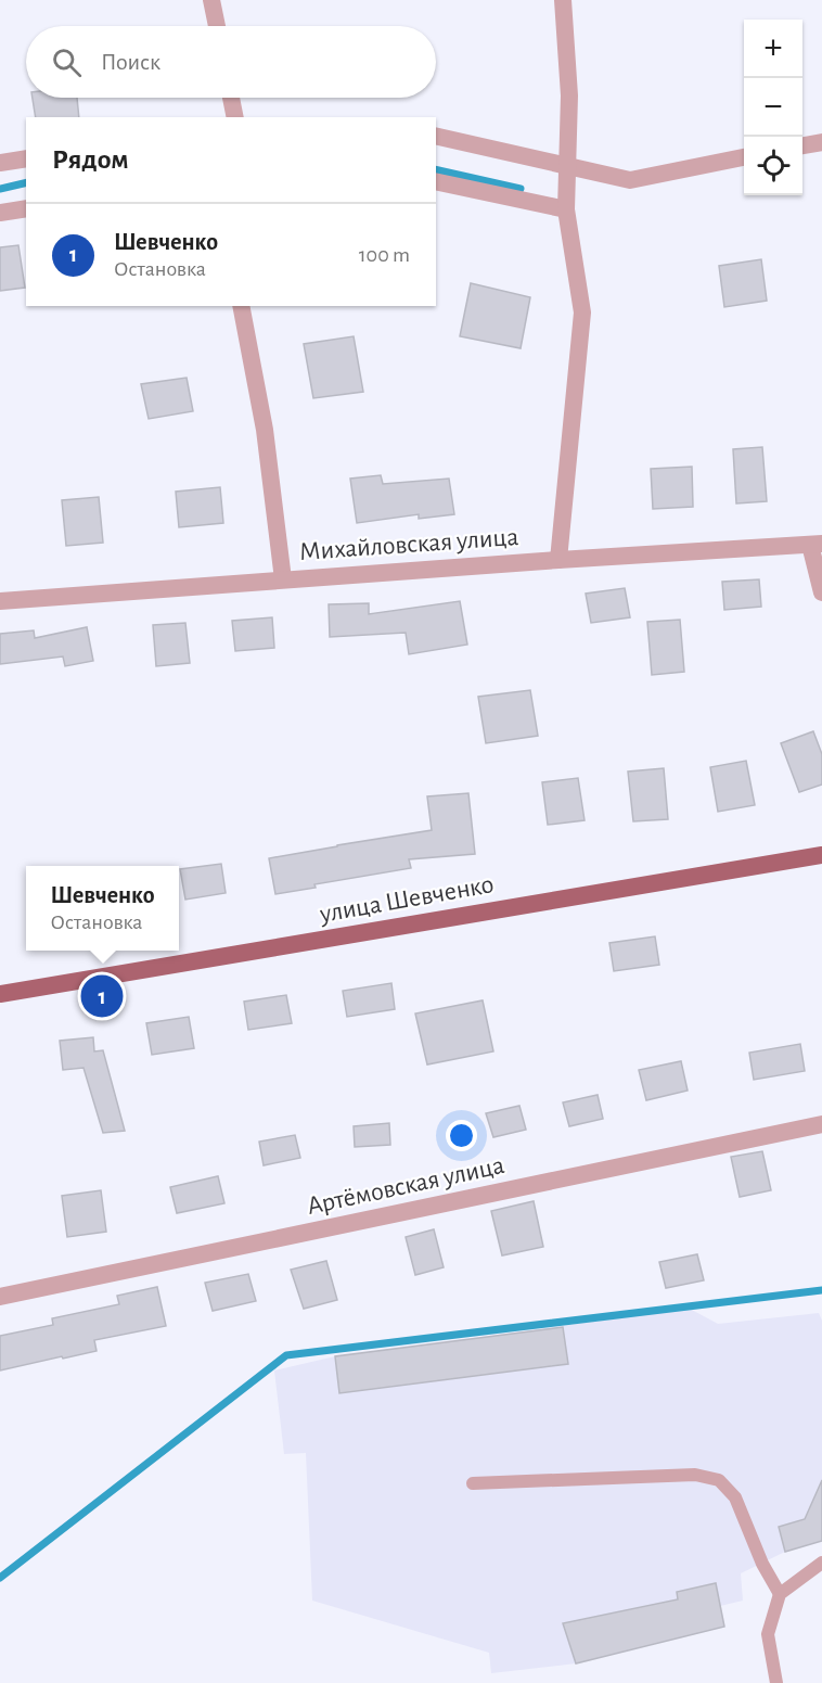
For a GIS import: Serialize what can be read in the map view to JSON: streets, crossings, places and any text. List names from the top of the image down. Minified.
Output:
{"streets":{"main road":["улица Шевченко"],"street":["Михайловская улица","Артёмовская улица"]},"page":{"map_buttons":["+","−"],"search":"Поиск","heading":"Рядом","list":[{"mark":"1","name":"Шевченко","note":"Остановка","value":"100 m"}],"popup":["Шевченко","Остановка"],"pins":"1"}}
